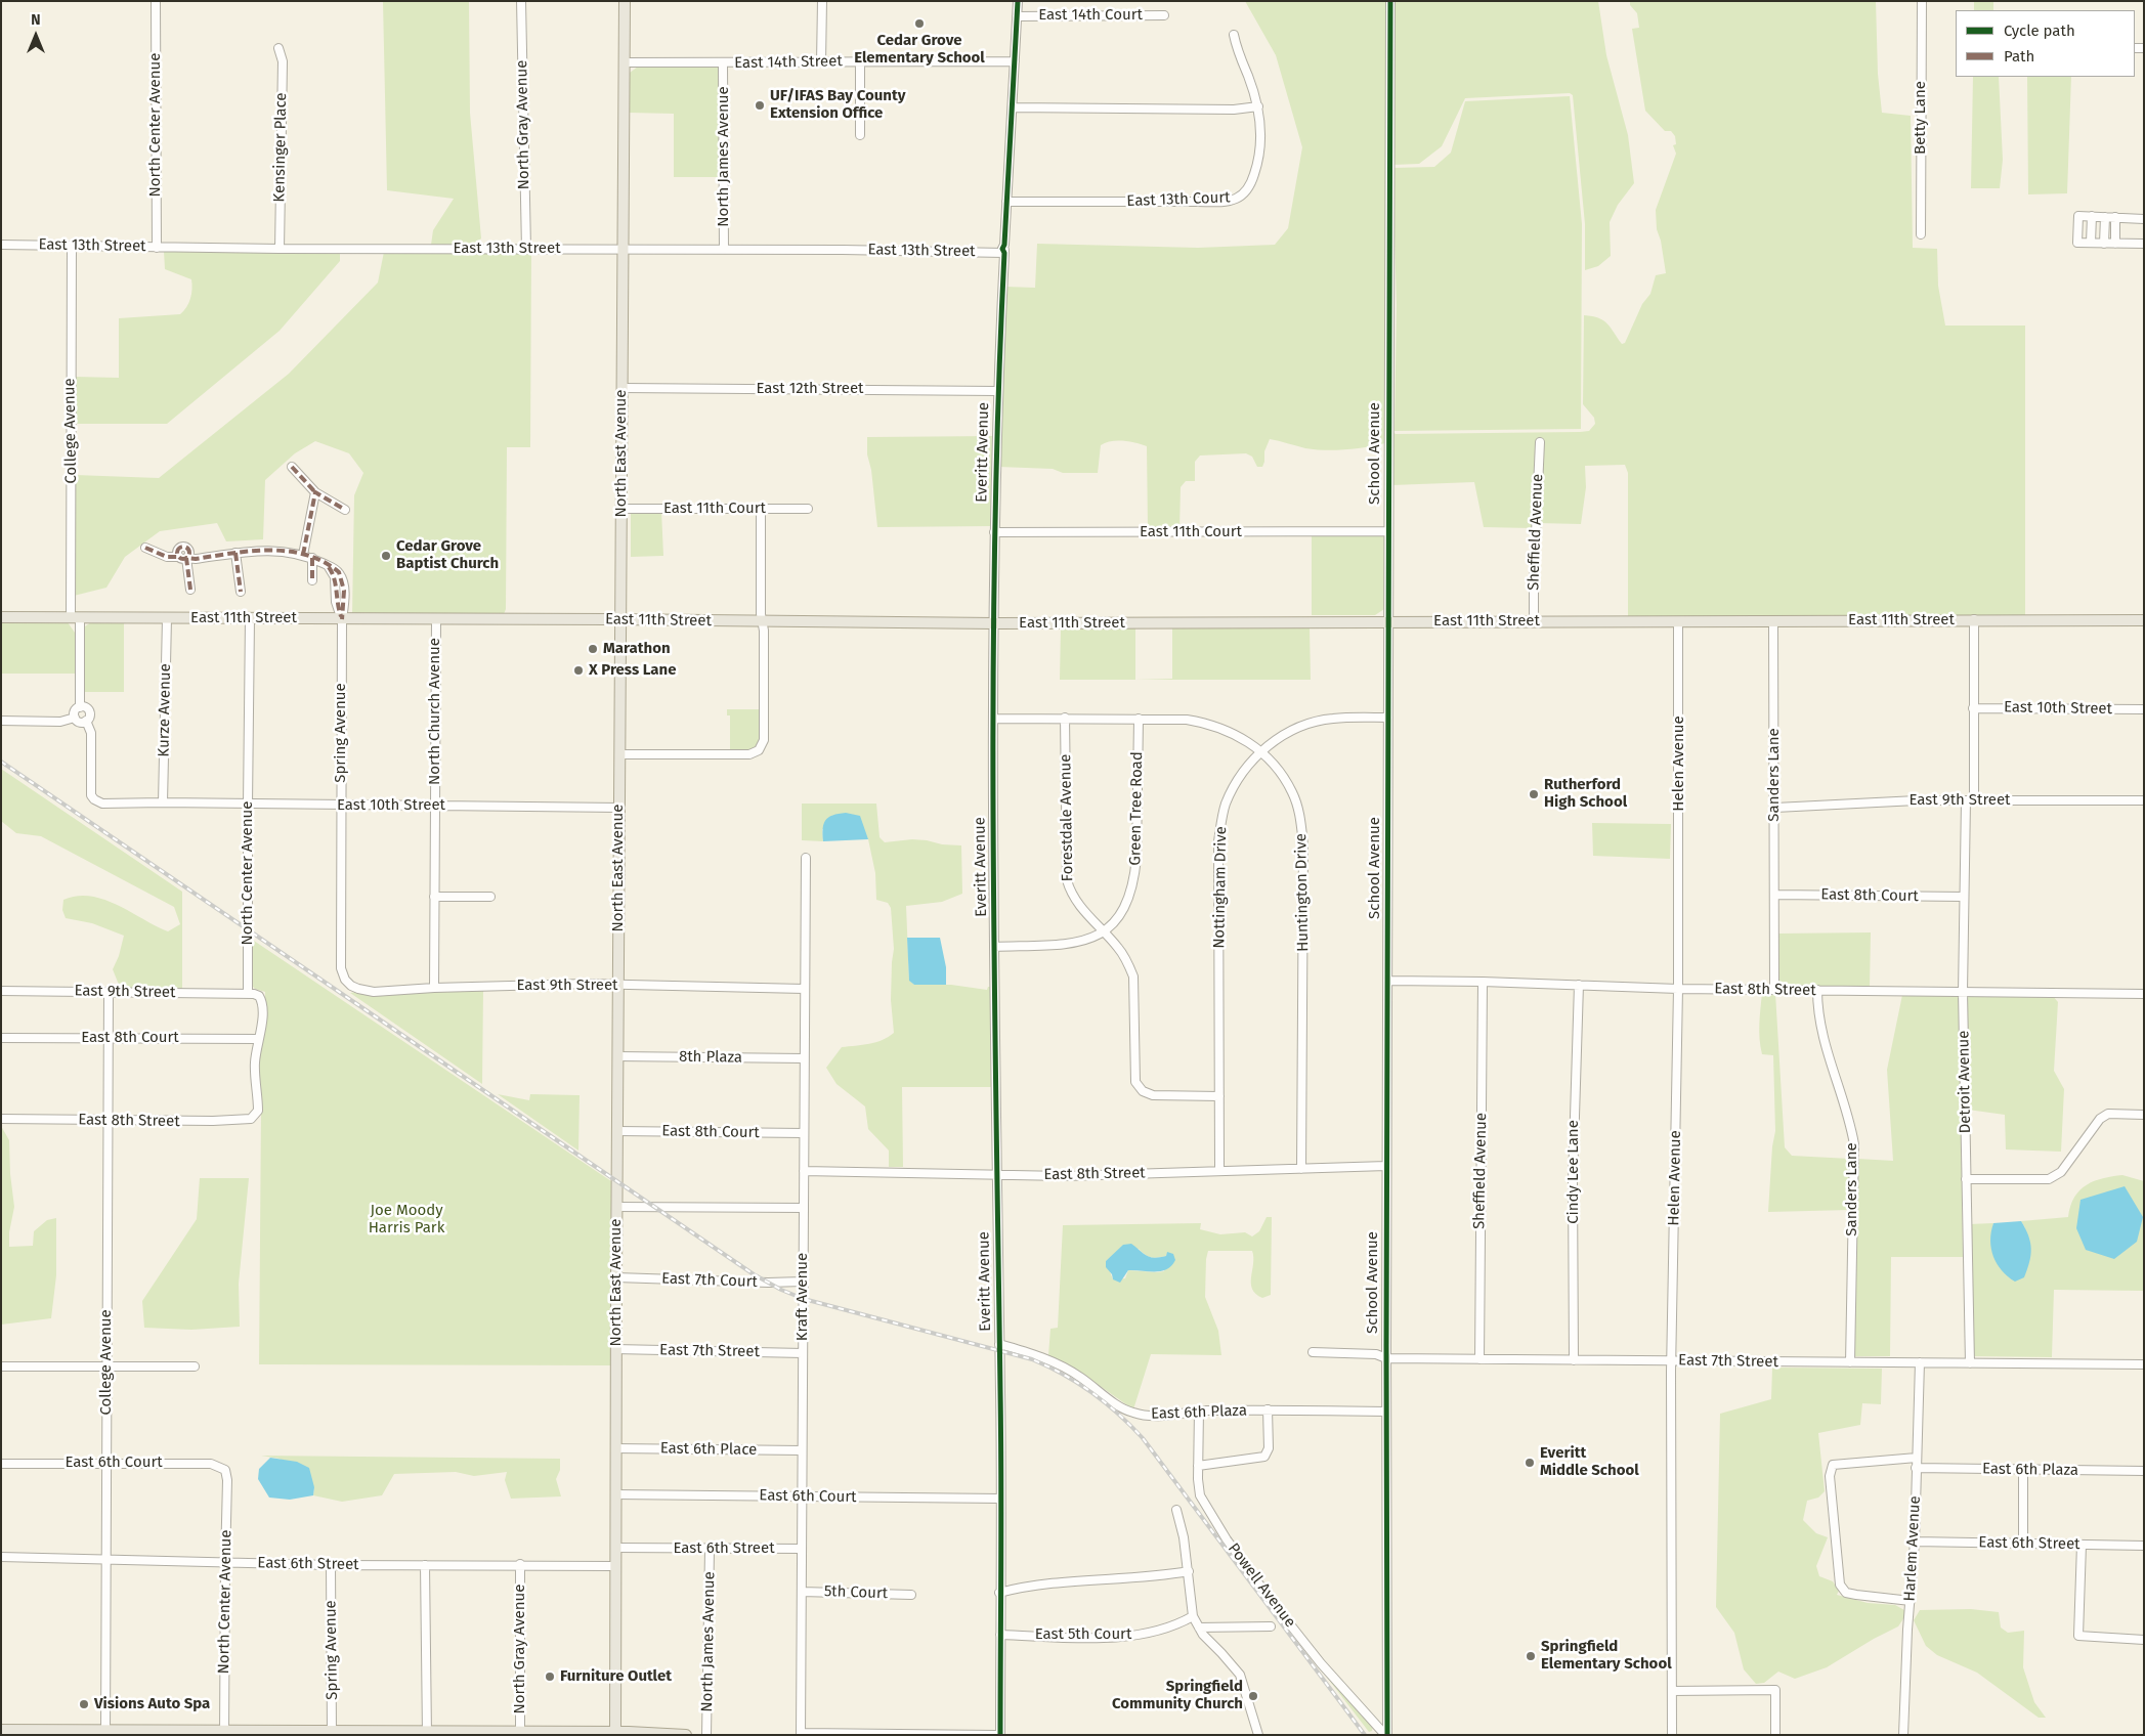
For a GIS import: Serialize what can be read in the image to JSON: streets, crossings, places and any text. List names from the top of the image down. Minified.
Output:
{"streets":{"main road":["North East Avenue","East 11th Street"],"street":["East 14th Court","East 14th Street","Betty Lane","North Center Avenue","North Gray Avenue","Kensinger Place","North James Avenue","East 13th Court","East 13th Street","East 12th Street","College Avenue","Everitt Avenue","School Avenue","East 11th Court","Sheffield Avenue","East 10th Street","Kurze Avenue","North Church Avenue","Spring Avenue","Helen Avenue","Sanders Lane","East 9th Street","Green Tree Road","Forestdale Avenue","Nottingham Drive","Huntington Drive","East 8th Court","East 8th Street","8th Plaza","Detroit Avenue","Cindy Lee Lane","East 7th Court","Kraft Avenue","East 7th Street","East 6th Plaza","East 6th Place","East 6th Court","East 6th Street","Harlem Avenue","Powell Avenue","5th Court","East 5th Court"]},"crossings":[["East 14th Court","Everitt Avenue"],["East 14th Street","North James Avenue"],["East 14th Street","Everitt Avenue"],["East 14th Street","North East Avenue"],["North Center Avenue","East 13th Street"],["North Center Avenue","East 11th Street"],["North Center Avenue","East 10th Street"],["North Center Avenue","East 9th Street"],["North Center Avenue","East 6th Court"],["North Center Avenue","East 6th Street"],["North Gray Avenue","East 13th Street"],["North Gray Avenue","East 6th Street"],["Kensinger Place","East 13th Street"],["North James Avenue","East 13th Street"],["North James Avenue","East 6th Street"],["East 13th Court","Everitt Avenue"],["East 13th Street","College Avenue"],["East 13th Street","Everitt Avenue"],["East 13th Street","North East Avenue"],["East 12th Street","Everitt Avenue"],["East 12th Street","North East Avenue"],["College Avenue","East 11th Street"],["College Avenue","East 10th Street"],["College Avenue","East 9th Street"],["College Avenue","East 8th Court"],["College Avenue","East 8th Street"],["College Avenue","East 6th Court"],["College Avenue","East 6th Street"],["Everitt Avenue","East 11th Court"],["Everitt Avenue","East 11th Street"],["Everitt Avenue","Green Tree Road"],["Everitt Avenue","Huntington Drive"],["Everitt Avenue","East 8th Street"],["Everitt Avenue","East 6th Plaza"],["Everitt Avenue","East 6th Court"],["Everitt Avenue","East 5th Court"],["North East Avenue","East 11th Court"],["North East Avenue","East 11th Street"],["North East Avenue","East 10th Street"],["North East Avenue","East 9th Street"],["North East Avenue","East 8th Court"],["North East Avenue","8th Plaza"],["North East Avenue","East 7th Court"],["North East Avenue","East 7th Street"],["North East Avenue","East 6th Place"],["North East Avenue","East 6th Court"],["North East Avenue","East 6th Street"],["School Avenue","East 11th Court"],["School Avenue","East 11th Street"],["School Avenue","Nottingham Drive"],["School Avenue","East 8th Street"],["School Avenue","East 7th Street"],["School Avenue","East 6th Plaza"],["School Avenue","Powell Avenue"],["Sheffield Avenue","East 11th Street"],["Sheffield Avenue","East 8th Street"],["Sheffield Avenue","East 7th Street"],["East 11th Street","Kurze Avenue"],["East 11th Street","North Church Avenue"],["East 11th Street","Spring Avenue"],["East 11th Street","Helen Avenue"],["East 11th Street","Sanders Lane"],["East 11th Street","Detroit Avenue"],["East 10th Street","Kurze Avenue"],["East 10th Street","North Church Avenue"],["East 10th Street","Spring Avenue"],["East 10th Street","Detroit Avenue"],["North Church Avenue","East 9th Street"],["Spring Avenue","East 9th Street"],["Spring Avenue","East 6th Street"],["Helen Avenue","East 8th Street"],["Helen Avenue","East 7th Street"],["Sanders Lane","East 9th Street"],["Sanders Lane","East 8th Court"],["Sanders Lane","East 8th Street"],["Sanders Lane","East 7th Street"],["East 9th Street","Detroit Avenue"],["East 9th Street","Kraft Avenue"],["Green Tree Road","Forestdale Avenue"],["Green Tree Road","Huntington Drive"],["Forestdale Avenue","Nottingham Drive"],["Forestdale Avenue","Huntington Drive"],["Nottingham Drive","Huntington Drive"],["Nottingham Drive","East 8th Street"],["Huntington Drive","East 8th Street"],["East 8th Court","East 8th Street"],["East 8th Court","Detroit Avenue"],["East 8th Court","Kraft Avenue"],["East 8th Street","Detroit Avenue"],["East 8th Street","Cindy Lee Lane"],["East 8th Street","Kraft Avenue"],["8th Plaza","Kraft Avenue"],["Detroit Avenue","East 7th Street"],["Cindy Lee Lane","East 7th Street"],["East 7th Court","Kraft Avenue"],["Kraft Avenue","East 7th Street"],["Kraft Avenue","East 6th Place"],["Kraft Avenue","East 6th Court"],["Kraft Avenue","East 6th Street"],["Kraft Avenue","5th Court"],["East 7th Street","Harlem Avenue"],["East 6th Plaza","Harlem Avenue"],["East 6th Plaza","Powell Avenue"],["East 6th Street","Harlem Avenue"]],"parks":["Joe Moody Harris Park"],"places":["Cedar Grove Elementary School","UF/IFAS Bay County Extension Office","Cedar Grove Baptist Church","Marathon","X Press Lane","Rutherford High School","Everitt Middle School","Springfield Elementary School","Furniture Outlet","Springfield Community Church","Visions Auto Spa"],"legend":["Cycle path","Path"],"north":"top"}
